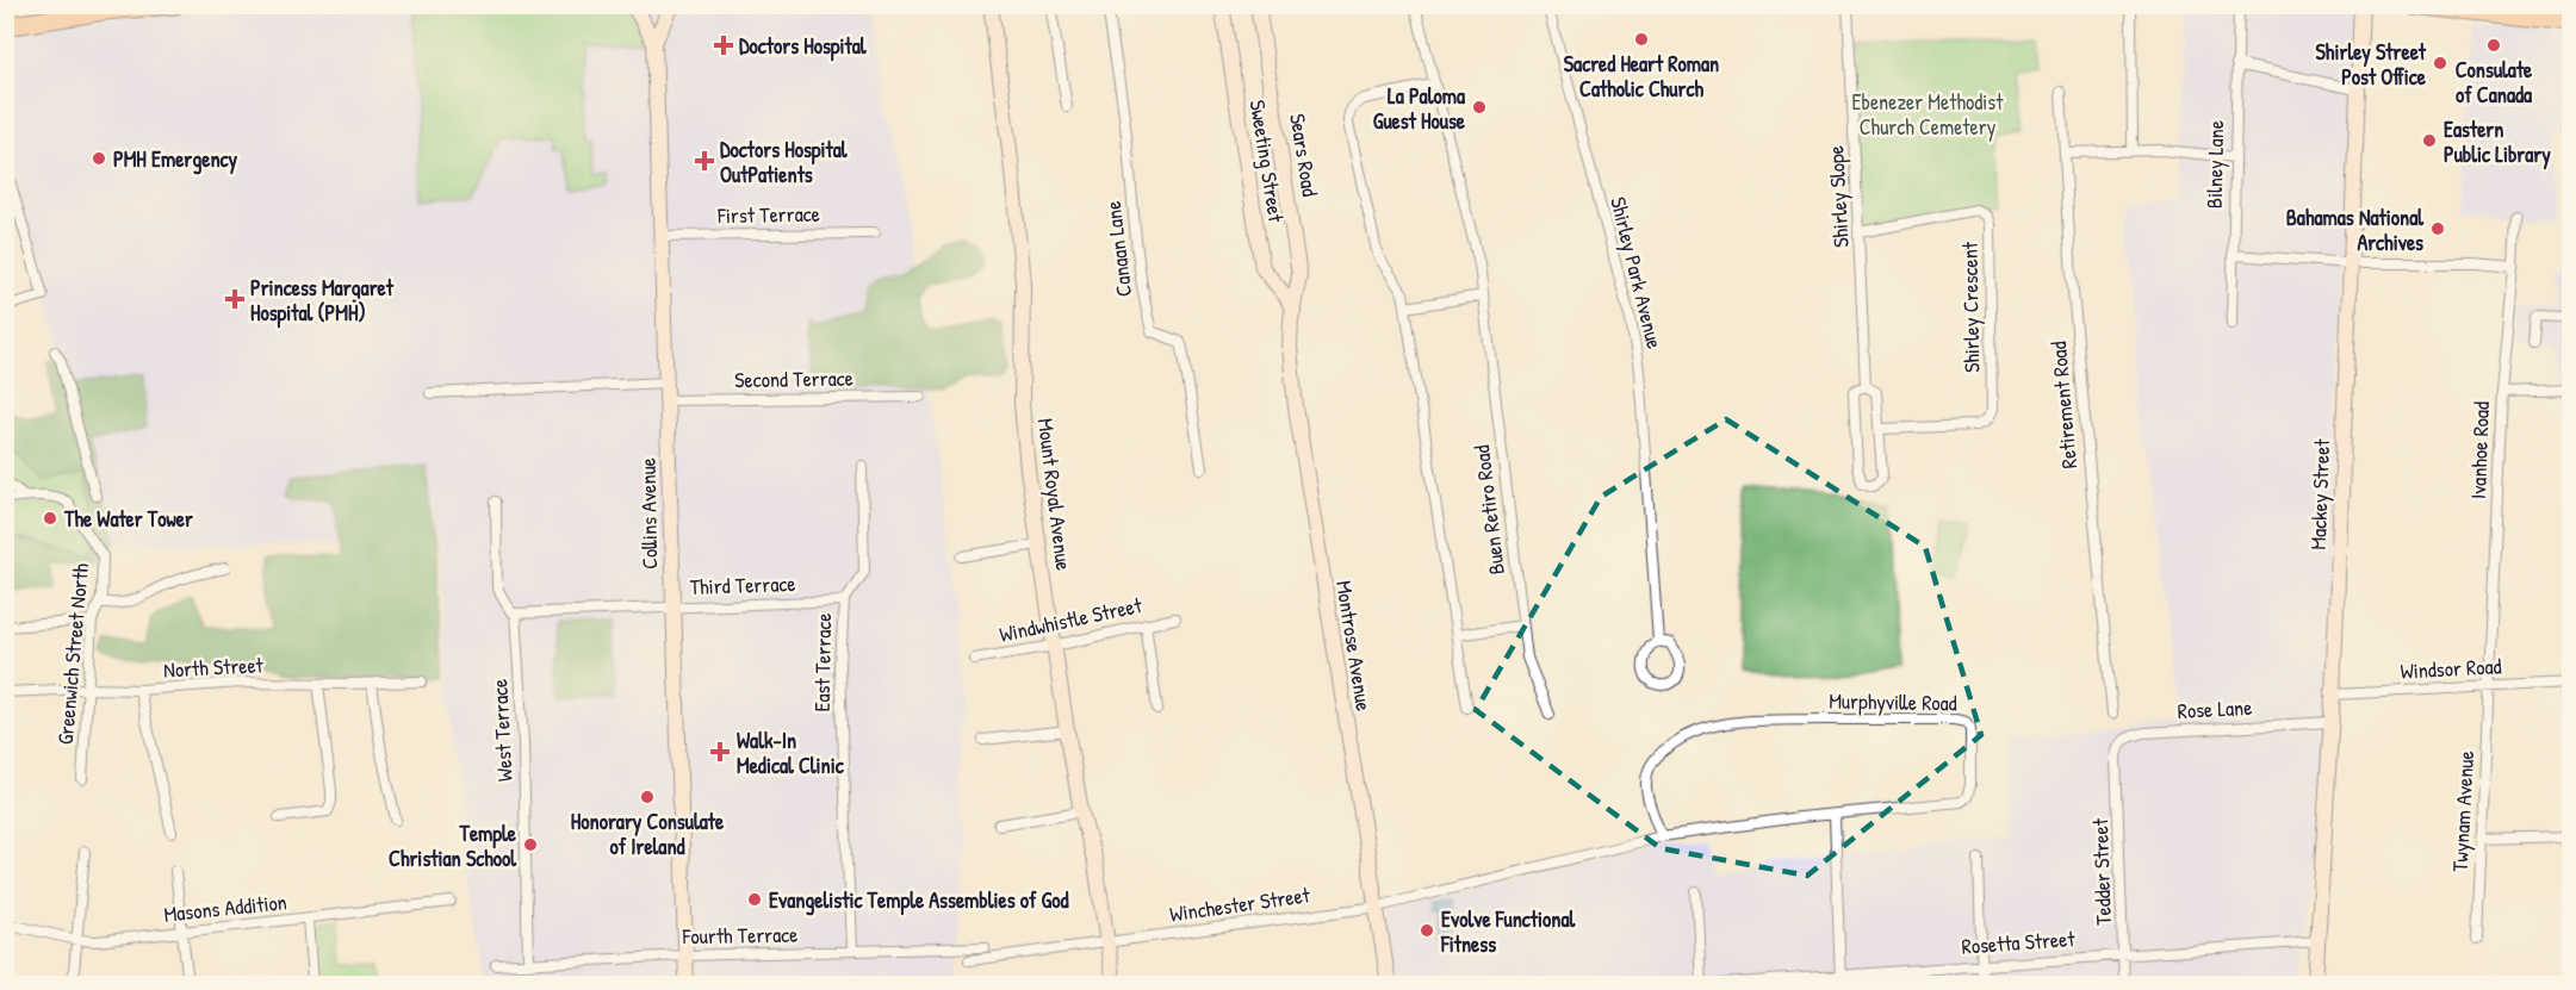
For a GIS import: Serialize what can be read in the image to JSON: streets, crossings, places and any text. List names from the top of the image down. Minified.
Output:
{"streets":{"street":["Sears Road","Sweeting Street","Bilney Lane","Shirley Slope","First Terrace","Canaan Lane","Shirley Park Avenue","Shirley Crescent","Second Terrace","Retirement Road","Ivanhoe Road","Mount Royal Avenue","Mackey Street","Buen Retiro Road","Collins Avenue","Third Terrace","Windwhistle Street","Montrose Avenue","Greenwich Street North","East Terrace","North Street","Windsor Road","Murphyville Road","Rose Lane","West Terrace","Twynam Avenue","Tedder Street","Winchester Street","Masons Addition","Fourth Terrace","Rosetta Street"]},"crossings":[["Sears Road","Sweeting Street"],["Sears Road","Montrose Avenue"],["Sweeting Street","Montrose Avenue"],["Shirley Slope","Shirley Crescent"],["First Terrace","Collins Avenue"],["Second Terrace","Collins Avenue"],["Ivanhoe Road","Windsor Road"],["Ivanhoe Road","Twynam Avenue"],["Mount Royal Avenue","Windwhistle Street"],["Mount Royal Avenue","Winchester Street"],["Mackey Street","Windsor Road"],["Mackey Street","Rose Lane"],["Mackey Street","Rosetta Street"],["Collins Avenue","Third Terrace"],["Collins Avenue","Fourth Terrace"],["Third Terrace","East Terrace"],["Third Terrace","West Terrace"],["Montrose Avenue","Murphyville Road"],["Montrose Avenue","Winchester Street"],["Greenwich Street North","North Street"],["East Terrace","Fourth Terrace"],["Windsor Road","Twynam Avenue"],["Murphyville Road","Winchester Street"],["Rose Lane","Tedder Street"],["West Terrace","Fourth Terrace"],["Tedder Street","Rosetta Street"]],"parks":["Ebenezer Methodist Church Cemetery"],"places":{"other":["Sacred Heart Roman Catholic Church","Consulate of Canada","Shirley Street Post Office","La Paloma Guest House","Eastern Public Library","PMH Emergency","Bahamas National Archives","The Water Tower","Honorary Consulate of Ireland","Temple Christian School","Evangelistic Temple Assemblies of God","Evolve Functional Fitness"],"health":["Doctors Hospital","Doctors Hospital OutPatients","Princess Margaret Hospital (PMH)","Walk-In Medical Clinic"]}}
